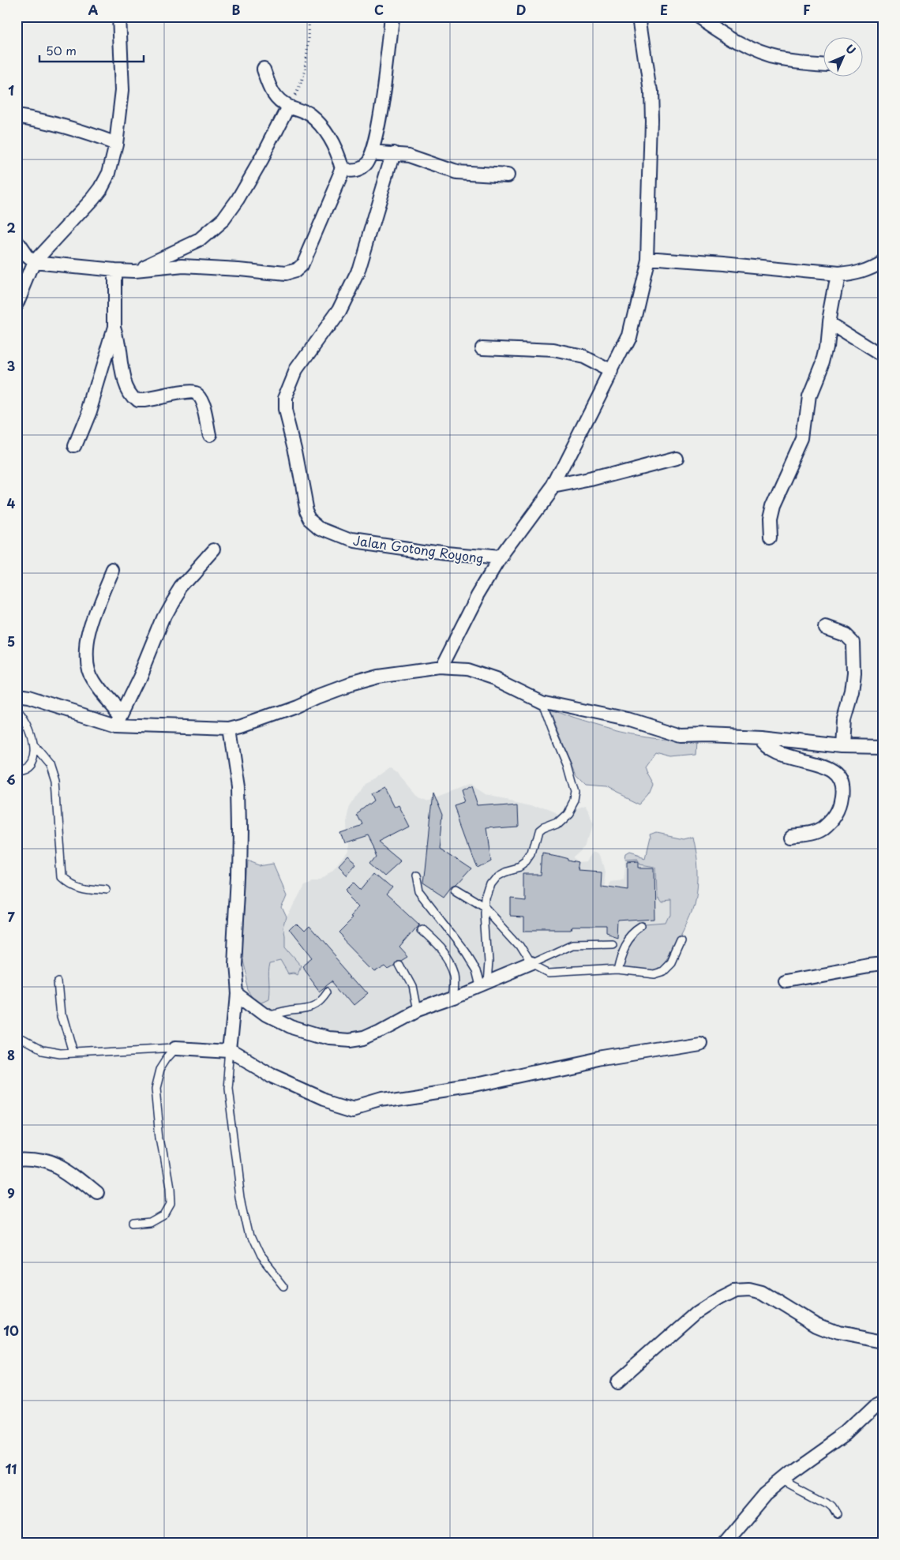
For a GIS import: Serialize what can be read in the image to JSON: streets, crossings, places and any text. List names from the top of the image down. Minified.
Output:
{"streets":{"street":["Jalan Gotong Royong"]},"scale_bar":"50 m","north":"top right","grid":{"columns":["A","B","C","D","E","F"],"rows":["1","2","3","4","5","6","7","8","9","10","11"]}}
